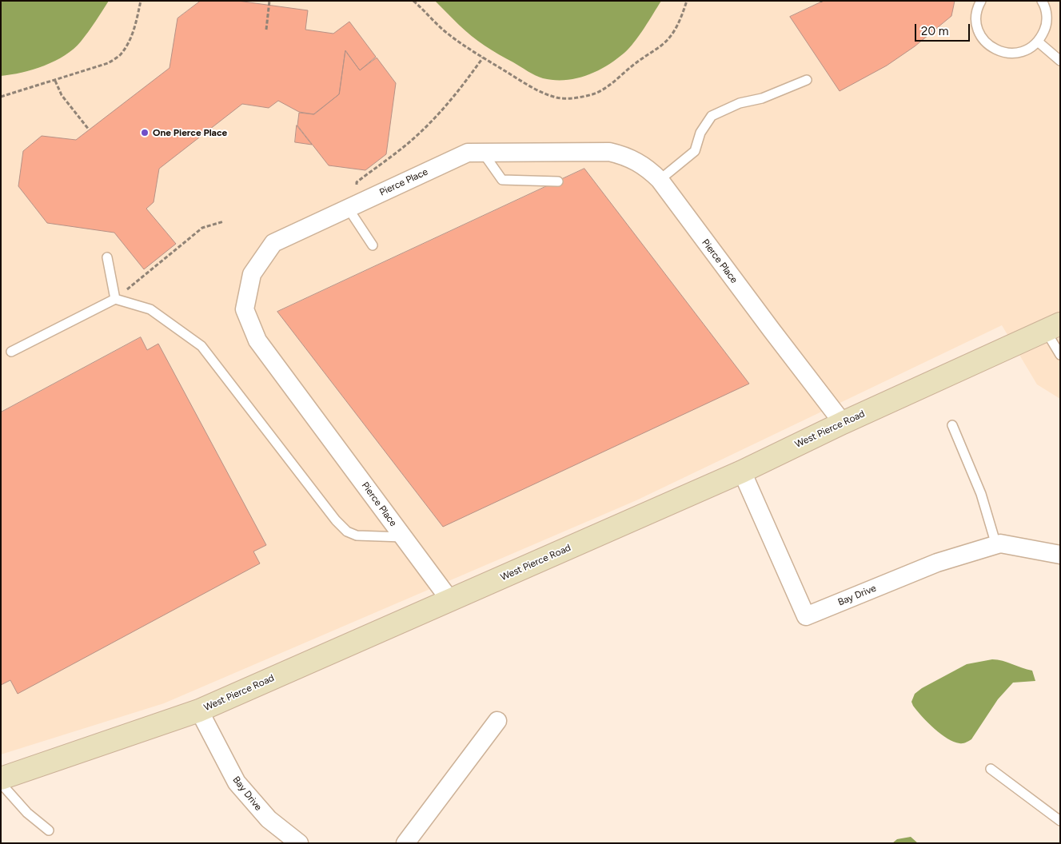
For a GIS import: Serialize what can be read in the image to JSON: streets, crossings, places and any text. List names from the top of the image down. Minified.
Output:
{"streets":{"street":["Pierce Place","West Pierce Road","Bay Drive"]},"crossings":[["Pierce Place","West Pierce Road"],["West Pierce Road","Bay Drive"]],"places":["One Pierce Place"],"scale_bar":"20 m"}
